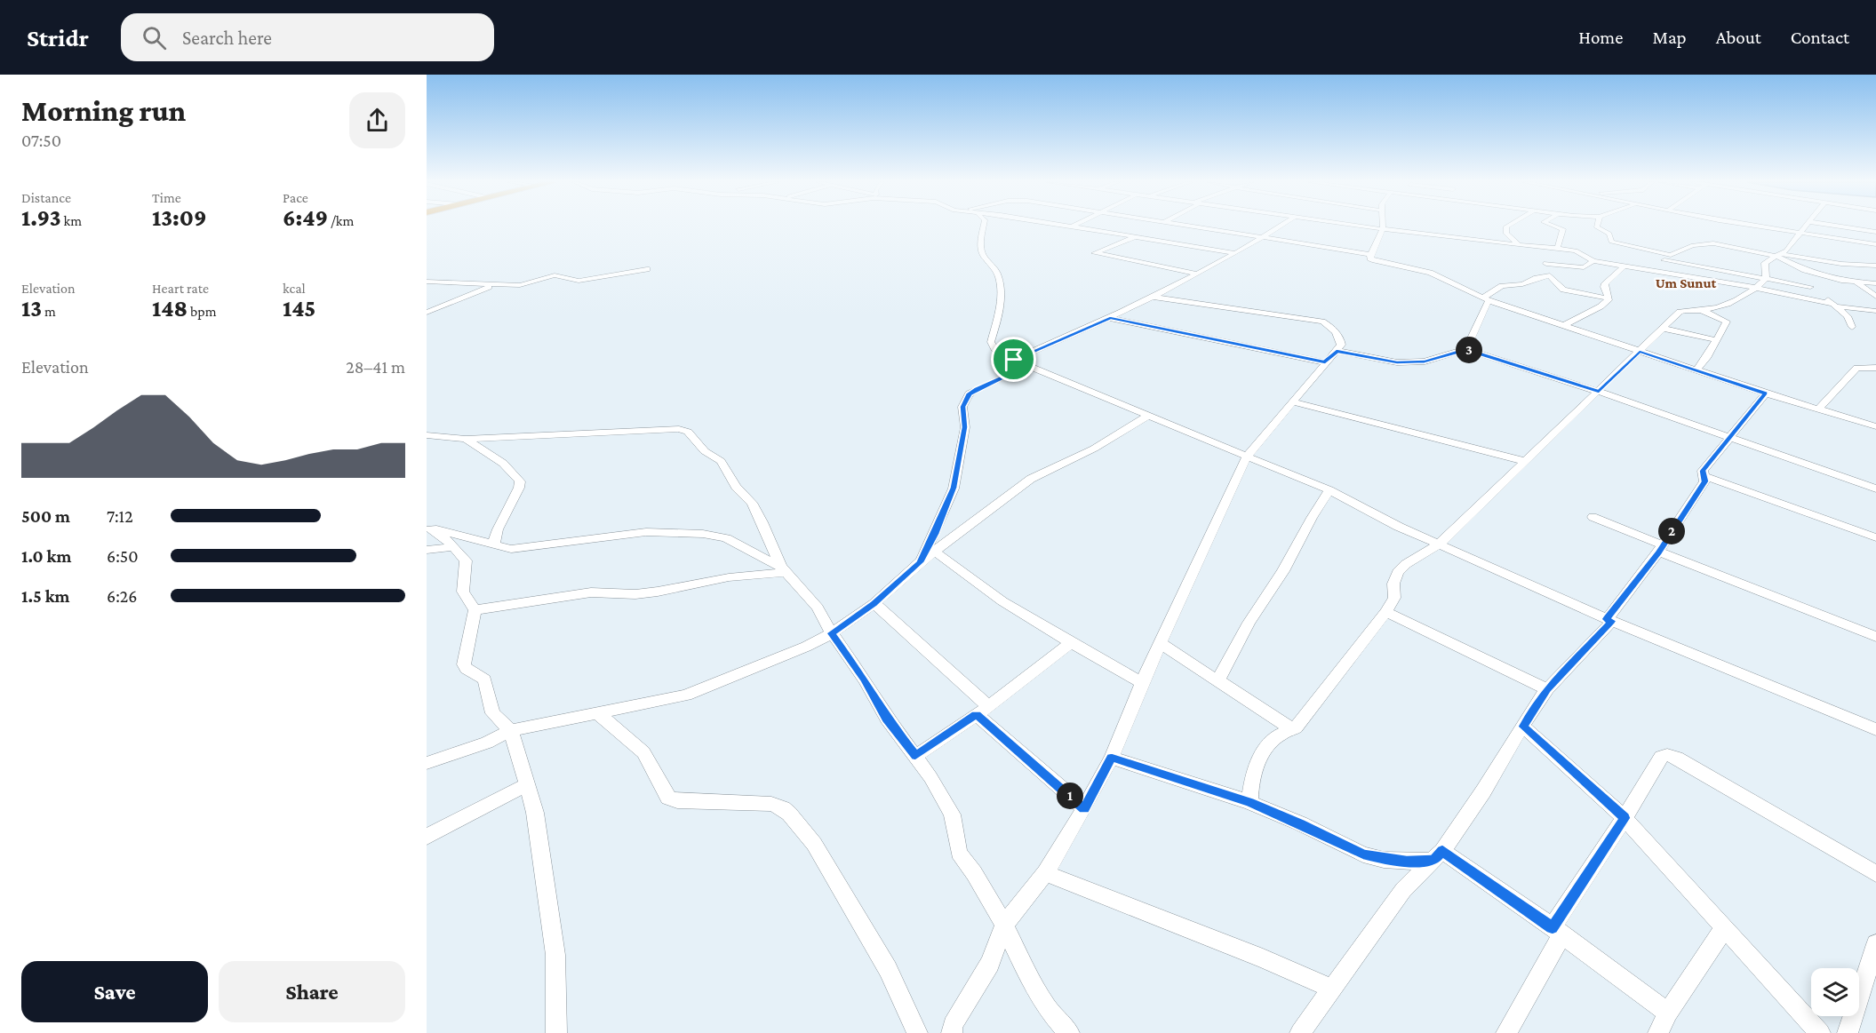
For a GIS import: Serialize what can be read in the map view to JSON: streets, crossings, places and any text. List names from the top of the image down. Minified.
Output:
{"districts":["Um Sunut"],"page":{"header":"Stridr","search":"Search here","nav":["Home","Map","About","Contact"],"heading":["Morning run","07:50"],"stats":[["Distance","1.93 km"],["Time","13:09"],["Pace","6:49 /km"],["Elevation","13 m"],["Heart rate","148 bpm"],["kcal","145"]],"pins":["3","2","1"],"chart":["Elevation","28–41 m"],"list":[{"name":"500 m","note":"7:12"},{"name":"1.0 km","note":"6:50"},{"name":"1.5 km","note":"6:26"}],"buttons":["Save","Share"]}}
